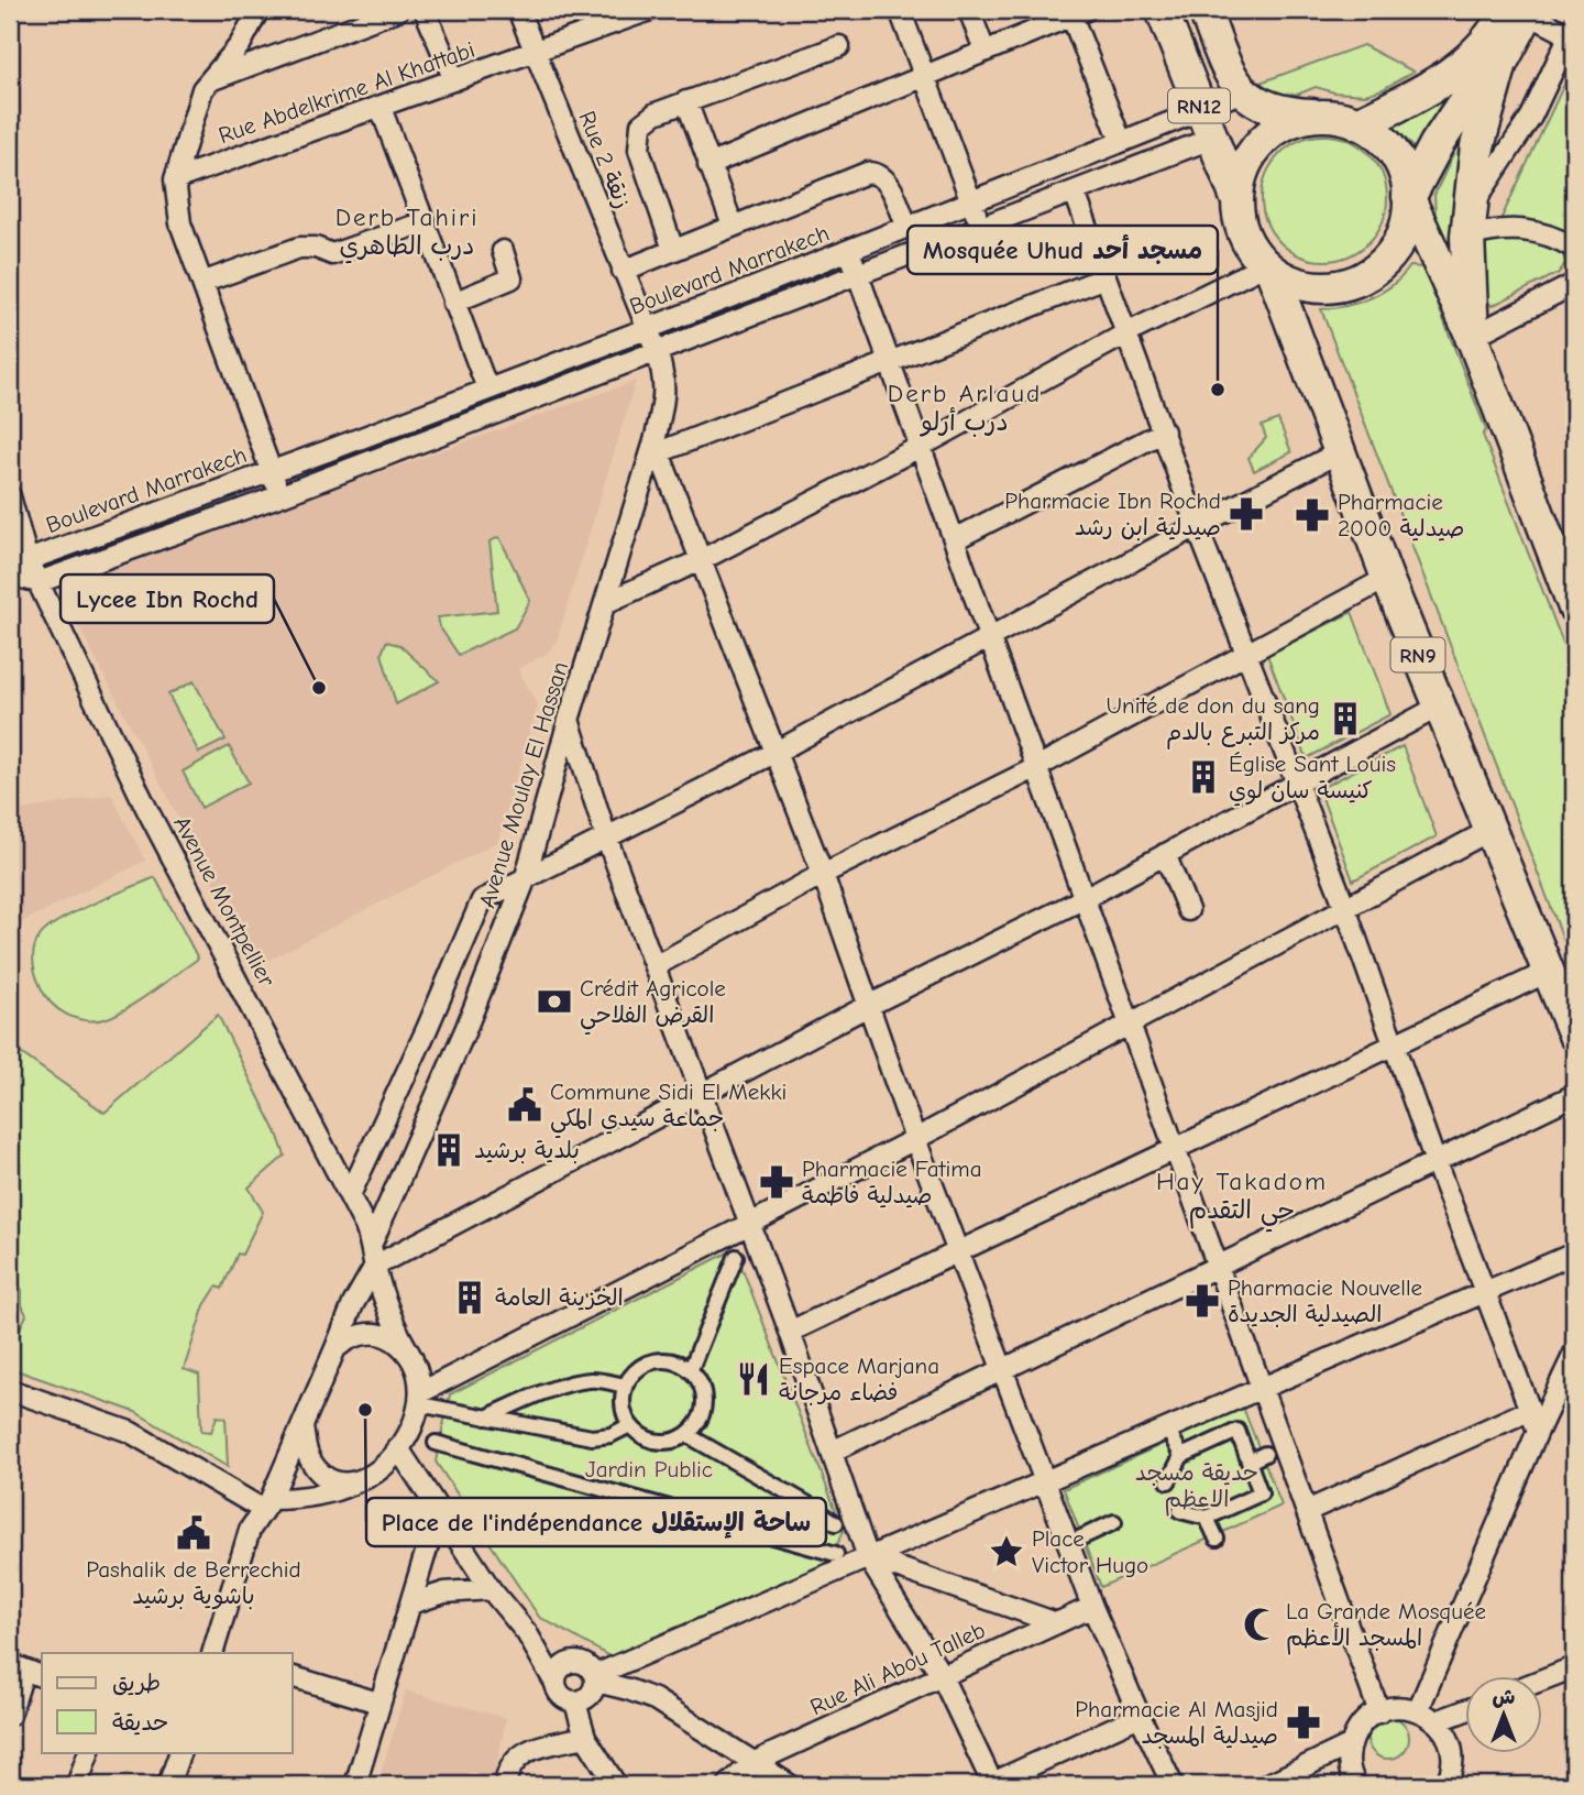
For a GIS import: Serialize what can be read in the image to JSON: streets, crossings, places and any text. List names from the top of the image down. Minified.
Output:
{"streets":{"main road":["RN12","RN9"],"street":["Rue Abdelkrime Al Khattabi","Rue 2 زنقة","Boulevard Marrakech","Avenue Moulay El Hassan","Avenue Montpellier","Rue Ali Abou Talleb"]},"crossings":[["Rue Abdelkrime Al Khattabi","Rue 2 زنقة"],["RN12","Boulevard Marrakech"],["RN12","RN9"],["Rue 2 زنقة","Boulevard Marrakech"],["Rue 2 زنقة","Avenue Moulay El Hassan"],["Boulevard Marrakech","Avenue Moulay El Hassan"],["Boulevard Marrakech","Avenue Montpellier"],["Avenue Moulay El Hassan","Avenue Montpellier"]],"districts":["Derb Tahiri درب الطاهري","Derb Arlaud درب أرلو","Hay Takadom حي التقدم"],"parks":["Jardin Public","حديقة مسجد الاعظم"],"places":{"other":["Mosquée Uhud مسجد أحد","Lycee Ibn Rochd","Place de l'indépendance ساحة الإستقلال"],"pharmacy":["Pharmacie Ibn Rochd صيدلية ابن رشد","Pharmacie 2000 صيدلية","Pharmacie Fatima صيدلية فاطمة","Pharmacie Nouvelle الصيدلية الجديدة","Pharmacie Al Masjid صيدلية المسجد"],"building":["Unité de don du sang مركز التبرع بالدم","Église Sant Louis كنيسة سان لوي","بلدية برشيد","الخزينة العامة"],"bank":["Crédit Agricole القرض الفلاحي"],"public building":["Commune Sidi El Mekki جماعة سيدي المكي","Pashalik de Berrechid باشوية برشيد"],"restaurant":["Espace Marjana فضاء مرجانة"],"place":["Place Victor Hugo"],"mosque":["La Grande Mosquée المسجد الأعظم"]},"legend":["طريق","حديقة"],"north":"top"}
